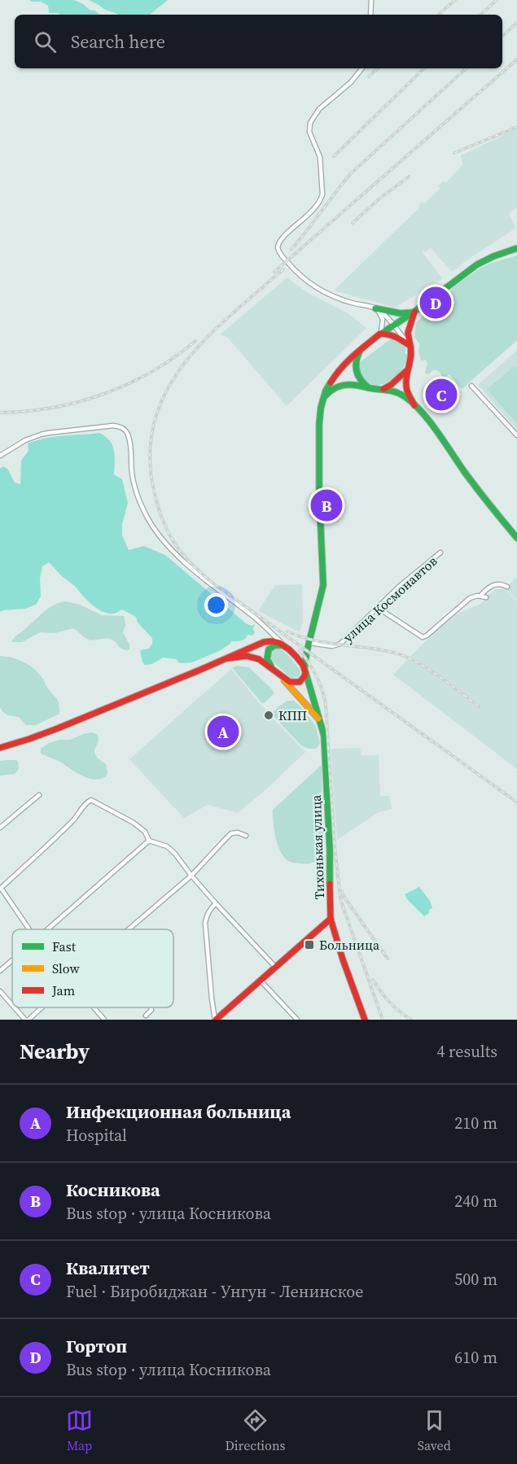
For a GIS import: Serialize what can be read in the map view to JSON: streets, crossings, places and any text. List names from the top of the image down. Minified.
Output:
{"streets":{"main road":["Тихонькая улица"],"street":["улица Космонавтов"]},"places":{"other":["КПП"],"transit":["Больница"]},"legend":["Fast","Slow","Jam"],"page":{"search":"Search here","pins":["D","C","B","A"],"heading":["Nearby","4 results"],"list":[{"mark":"A","name":"Инфекционная больница","note":"Hospital","value":"210 m"},{"mark":"B","name":"Косникова","note":"Bus stop · улица Косникова","value":"240 m"},{"mark":"C","name":"Квалитет","note":"Fuel · Биробиджан - Унгун - Ленинское","value":"500 m"},{"mark":"D","name":"Гортоп","note":"Bus stop · улица Косникова","value":"610 m"}],"nav":["Map","Directions","Saved"]}}
